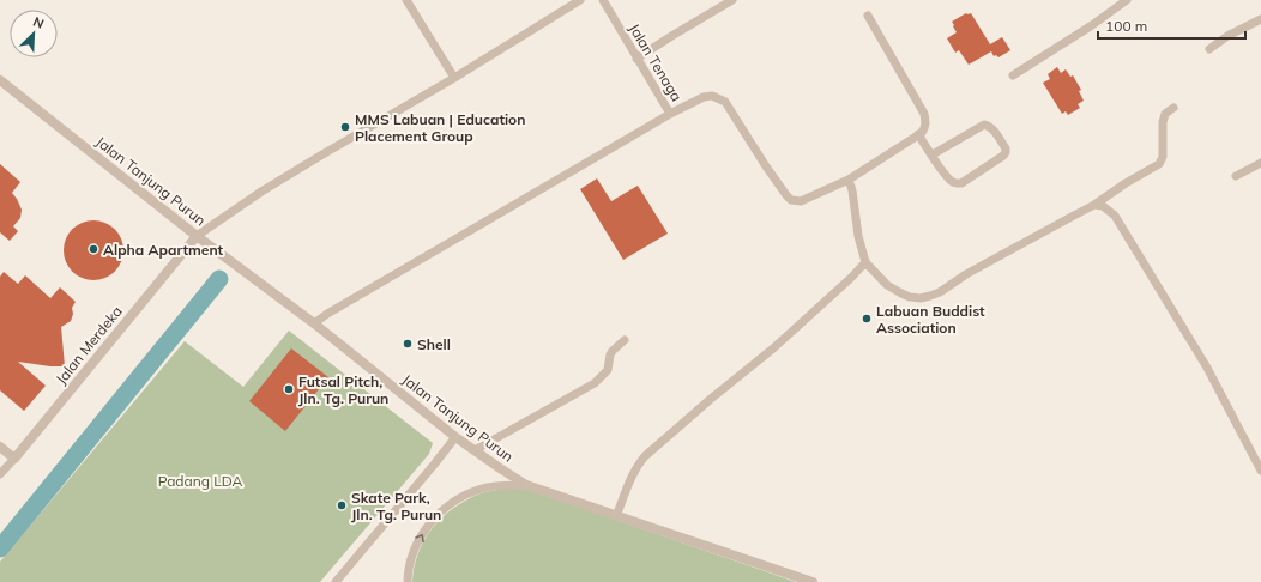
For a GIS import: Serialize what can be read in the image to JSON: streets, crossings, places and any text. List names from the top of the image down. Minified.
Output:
{"streets":{"street":["Jalan Tenaga","Jalan Tanjung Purun","Jalan Merdeka"]},"crossings":[["Jalan Tanjung Purun","Jalan Merdeka"]],"parks":["Padang LDA"],"places":["MMS Labuan | Education Placement Group","Alpha Apartment","Labuan Buddist Association","Shell","Futsal Pitch, Jln. Tg. Purun","Skate Park, Jln. Tg. Purun"],"scale_bar":"100 m","north":"top right"}
